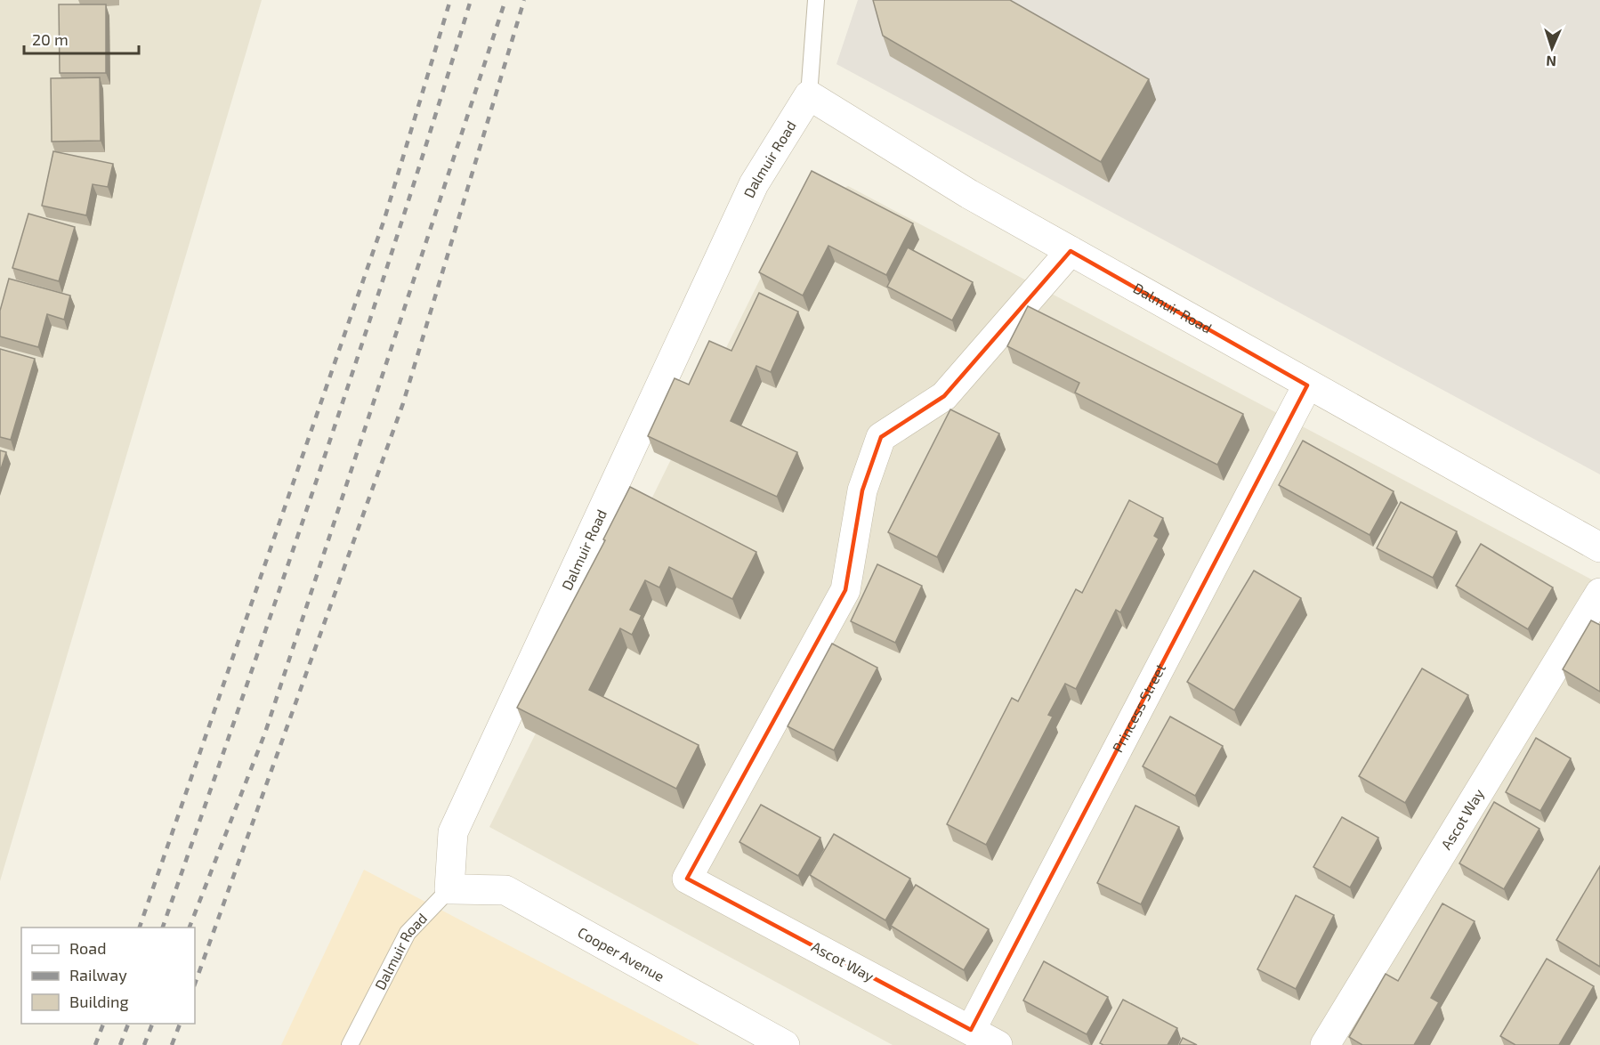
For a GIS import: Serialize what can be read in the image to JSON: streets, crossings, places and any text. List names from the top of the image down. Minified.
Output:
{"streets":{"street":["Dalmuir Road","Princess Street","Ascot Way","Cooper Avenue"]},"crossings":[["Dalmuir Road","Princess Street"],["Dalmuir Road","Ascot Way"],["Dalmuir Road","Cooper Avenue"],["Princess Street","Ascot Way"]],"legend":["Road","Railway","Building"],"scale_bar":"20 m","north":"bottom"}
